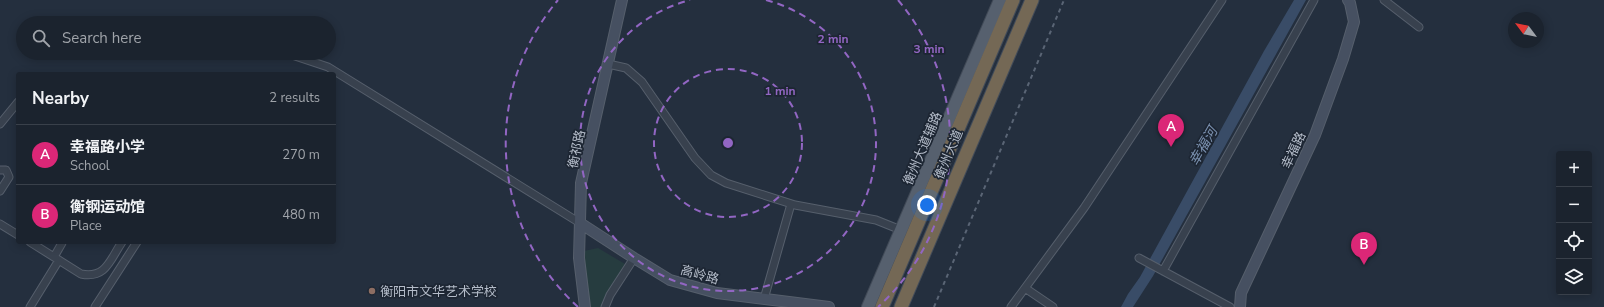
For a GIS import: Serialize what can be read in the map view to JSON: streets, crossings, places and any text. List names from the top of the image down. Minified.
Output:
{"streets":{"highway":["衡州大道"],"main road":["衡州大道辅路"],"street":["衡祁路","幸福路","高岭路"]},"crossings":[["衡祁路","高岭路"]],"water":["幸福河"],"places":["衡阳市文华艺术学校"],"north":"top left","page":{"search":"Search here","heading":["Nearby","2 results"],"pins":["A","B"],"list":[{"mark":"A","name":"幸福路小学","note":"School","value":"270 m"},{"mark":"B","name":"衡钢运动馆","note":"Place","value":"480 m"}],"map_buttons":["+","−"]},"rings":["2 min","3 min","1 min"]}
